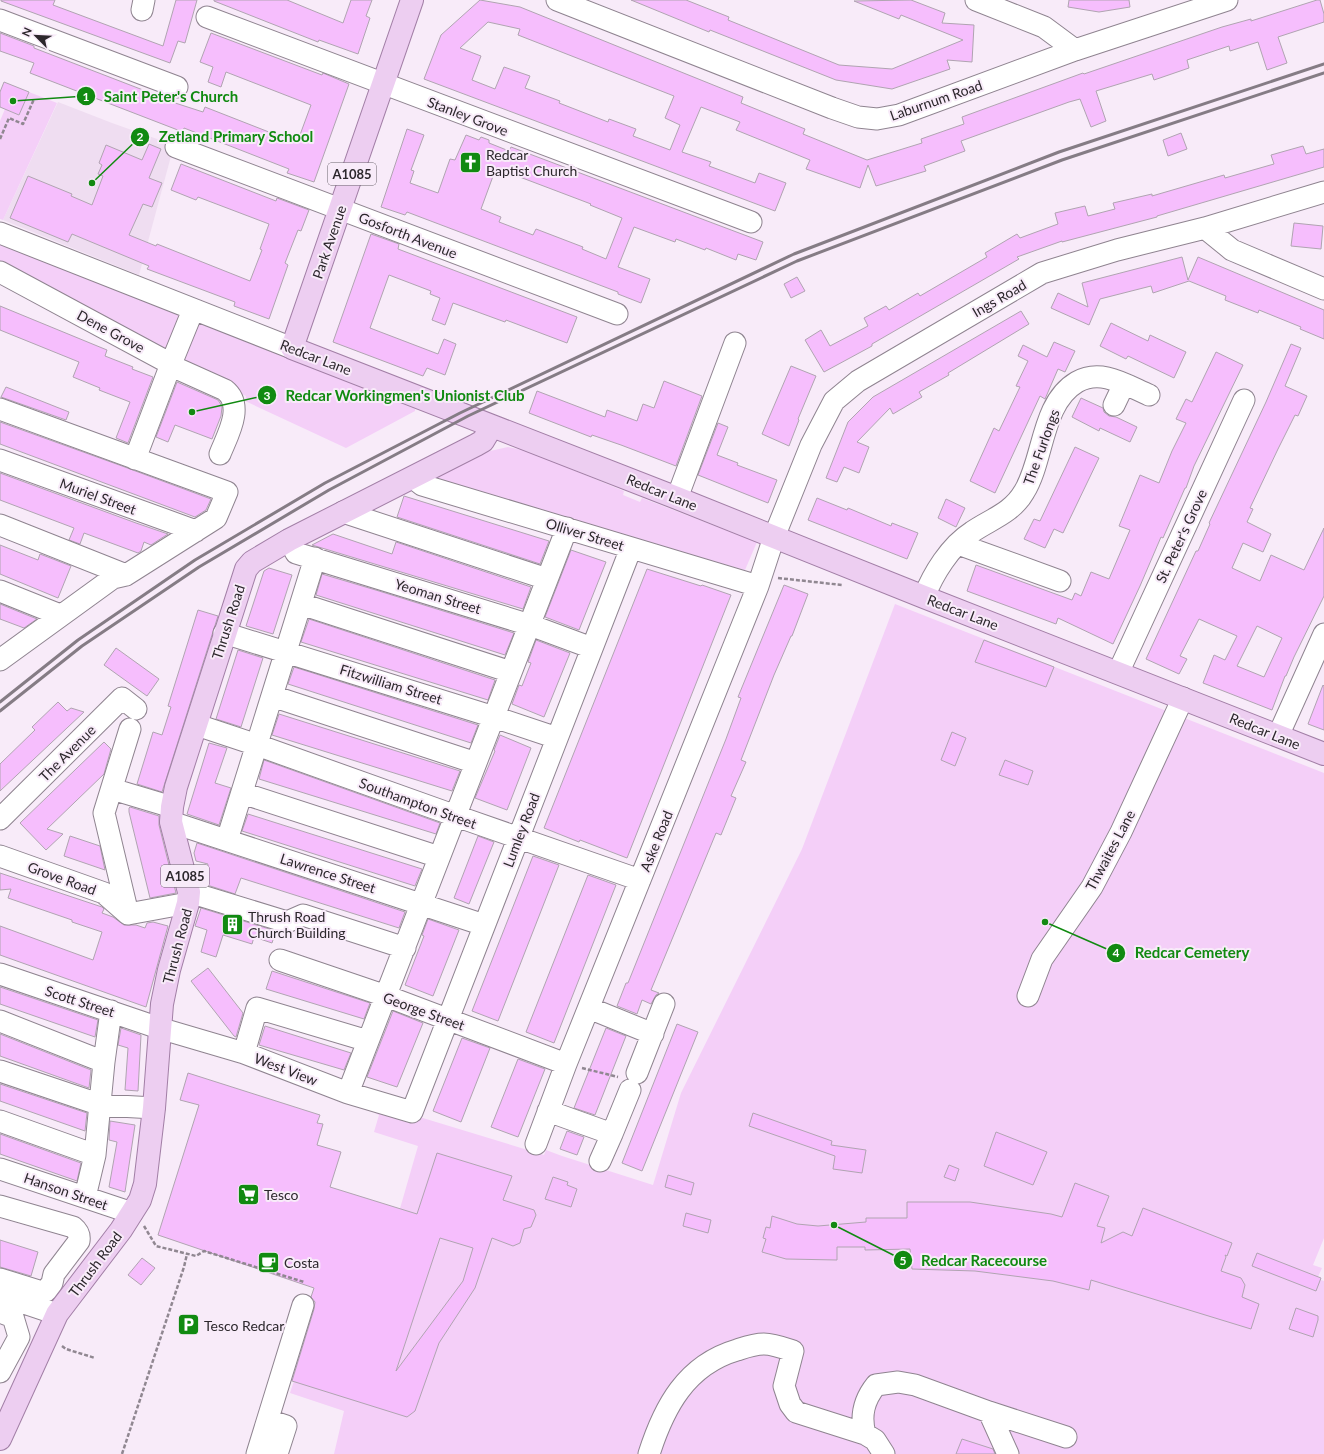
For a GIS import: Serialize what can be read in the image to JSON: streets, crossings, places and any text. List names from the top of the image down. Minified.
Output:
{"streets":{"main road":["A1085","Park Avenue","Redcar Lane","Thrush Road"],"street":["Laburnum Road","Stanley Grove","Gosforth Avenue","Ings Road","Dene Grove","The Furlongs","Muriel Street","Olliver Street","St. Peter's Grove","Yeoman Street","Fitzwilliam Street","The Avenue","Southampton Street","Lumley Road","Aske Road","Thwaites Lane","Lawrence Street","Grove Road","Scott Street","George Street","West View","Hanson Street"]},"crossings":[["Stanley Grove","Park Avenue"],["Gosforth Avenue","Park Avenue"],["Park Avenue","Redcar Lane"],["Ings Road","Redcar Lane"],["Ings Road","Aske Road"],["Redcar Lane","The Furlongs"],["Redcar Lane","St. Peter's Grove"],["Redcar Lane","Thrush Road"],["Redcar Lane","Aske Road"],["Redcar Lane","Thwaites Lane"],["Olliver Street","Thrush Road"],["Olliver Street","Lumley Road"],["Olliver Street","Aske Road"],["Yeoman Street","Thrush Road"],["Yeoman Street","Lumley Road"],["Thrush Road","Fitzwilliam Street"],["Thrush Road","Southampton Street"],["Thrush Road","Lawrence Street"],["Thrush Road","Scott Street"],["Thrush Road","West View"],["Thrush Road","Hanson Street"],["Fitzwilliam Street","Lumley Road"],["Southampton Street","Lumley Road"],["Southampton Street","Aske Road"],["Lumley Road","Lawrence Street"],["Lumley Road","George Street"],["Lumley Road","West View"],["Aske Road","George Street"],["Scott Street","West View"]],"places":{"other":["Saint Peter's Church","Zetland Primary School","Redcar Workingmen's Unionist Club","Redcar Cemetery","Redcar Racecourse"],"church":["Redcar Baptist Church"],"building":["Thrush Road Church Building"],"supermarket":["Tesco"],"cafe":["Costa"],"parking":["Tesco Redcar"]},"north":"top left"}
